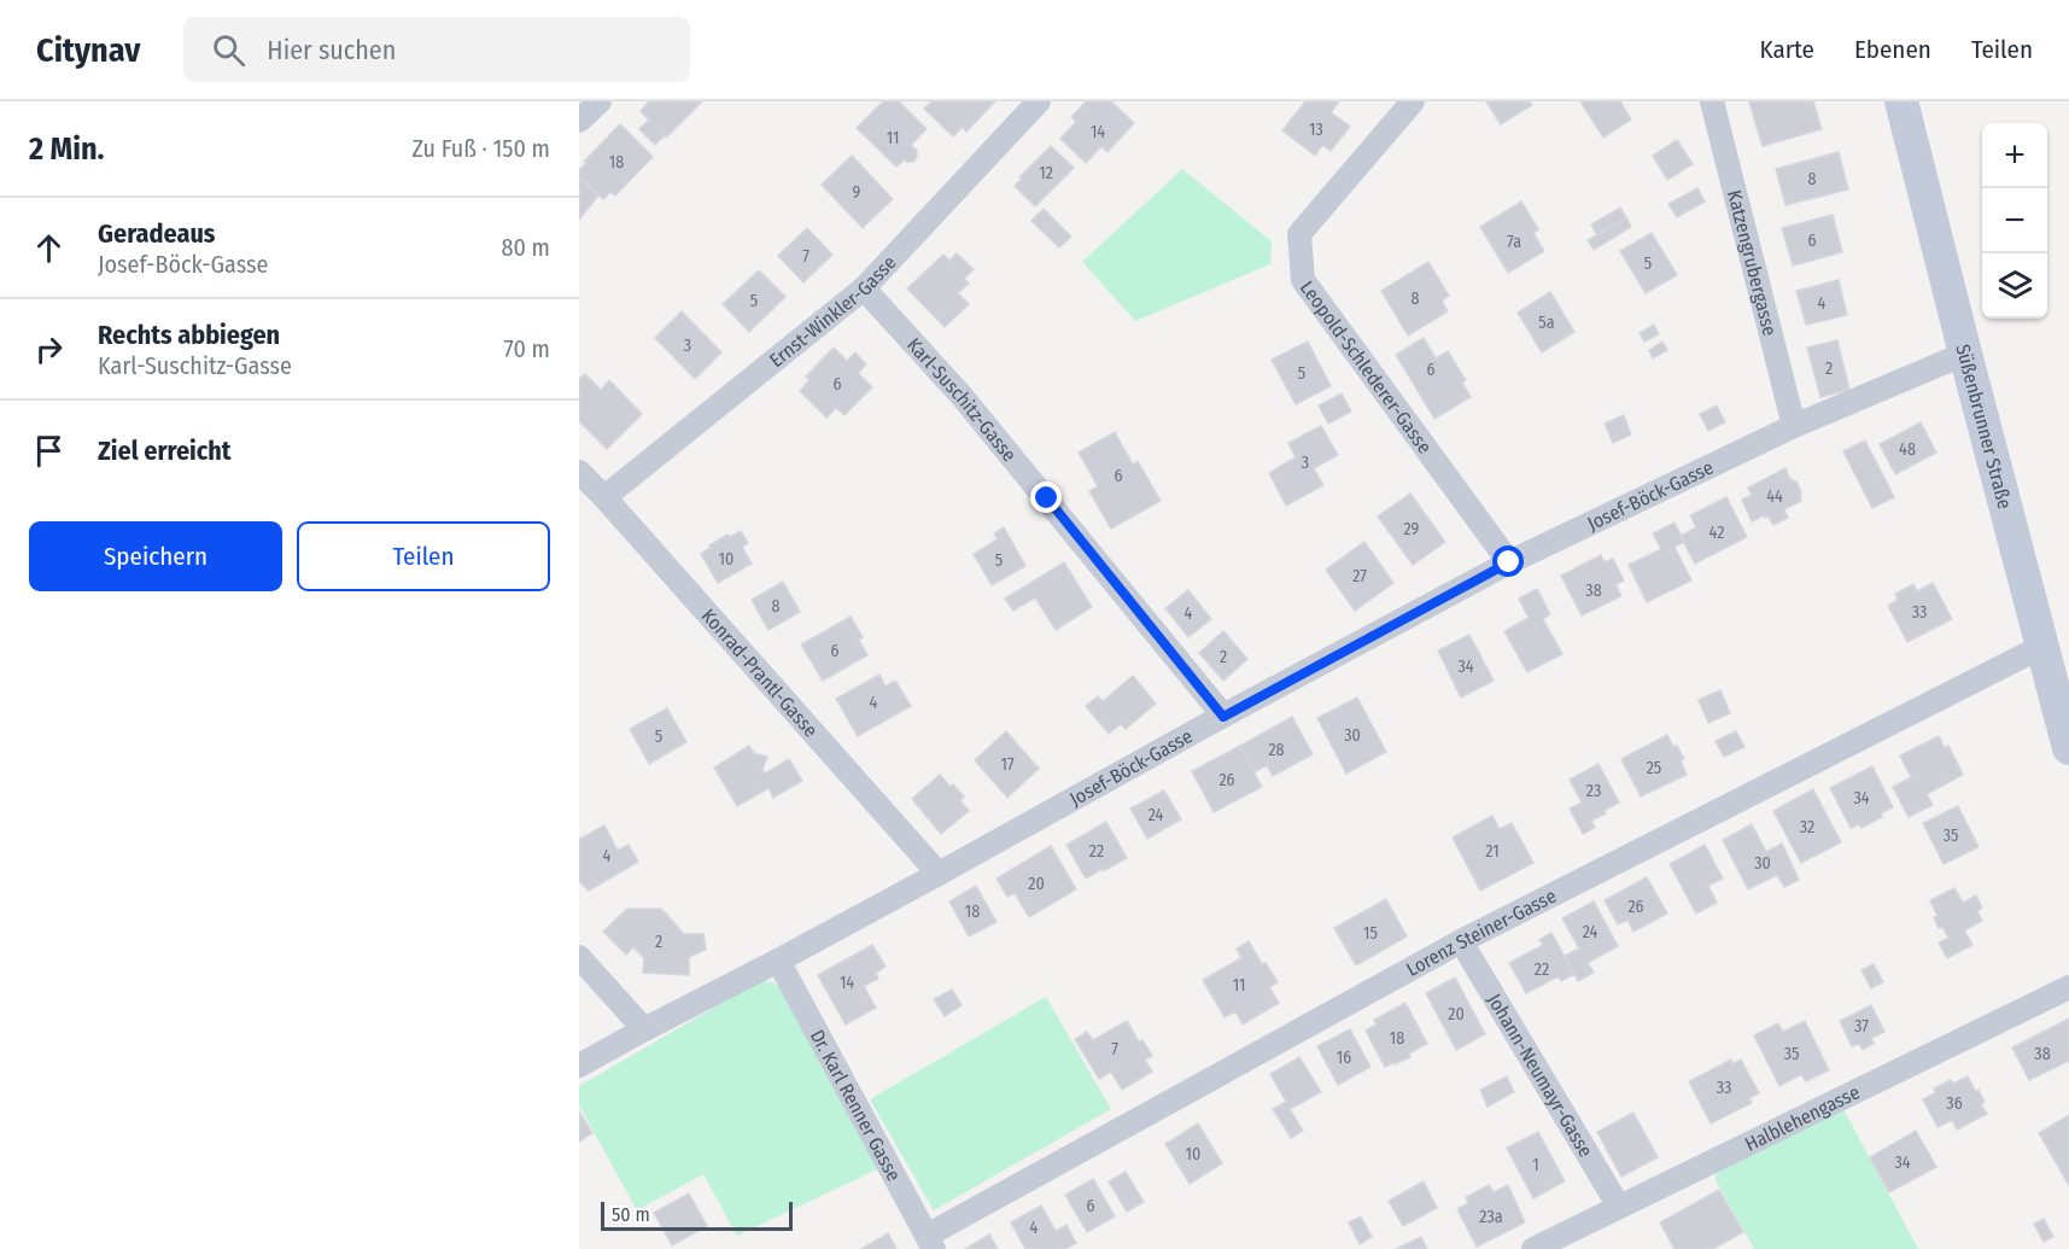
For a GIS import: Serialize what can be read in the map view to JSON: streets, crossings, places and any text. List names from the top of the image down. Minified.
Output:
{"streets":{"street":["Katzengrubergasse","Ernst-Winkler-Gasse","Leopold-Schlederer-Gasse","Karl-Suschitz-Gasse","Süßenbrunner Straße","Josef-Böck-Gasse","Konrad-Prantl-Gasse","Lorenz Steiner-Gasse","Johann-Neumayr-Gasse","Dr. Karl Renner Gasse","Halblehengasse"]},"crossings":[["Katzengrubergasse","Josef-Böck-Gasse"],["Ernst-Winkler-Gasse","Karl-Suschitz-Gasse"],["Ernst-Winkler-Gasse","Konrad-Prantl-Gasse"],["Leopold-Schlederer-Gasse","Josef-Böck-Gasse"],["Karl-Suschitz-Gasse","Josef-Böck-Gasse"],["Süßenbrunner Straße","Josef-Böck-Gasse"],["Süßenbrunner Straße","Lorenz Steiner-Gasse"],["Josef-Böck-Gasse","Konrad-Prantl-Gasse"],["Josef-Böck-Gasse","Dr. Karl Renner Gasse"],["Lorenz Steiner-Gasse","Johann-Neumayr-Gasse"],["Lorenz Steiner-Gasse","Dr. Karl Renner Gasse"],["Johann-Neumayr-Gasse","Halblehengasse"]],"house_numbers":["13","14","11","18","12","8","9","6","7a","7","5","8","5","4","5a","3","2","6","5","6","48","3","6","44","29","42","10","5","27","38","8","33","4","6","2","34","4","30","5","28","17","25","26","23","34","24","32","35","22","21","4","30","20","26","18","24","15","2","22","14","11","20","37","18","7","35","38","16","33","36","10","34","1","6","23a","4"],"scale_bar":"50 m","page":{"header":"Citynav","search":"Hier suchen","nav":["Karte","Ebenen","Teilen"],"heading":["2 Min.","Zu Fuß · 150 m"],"map_buttons":["+","−"],"list":[["Geradeaus","Josef-Böck-Gasse","80 m"],["Rechts abbiegen","Karl-Suschitz-Gasse","70 m"],"Ziel erreicht"],"buttons":["Speichern","Teilen"],"scale":"50 m"}}
